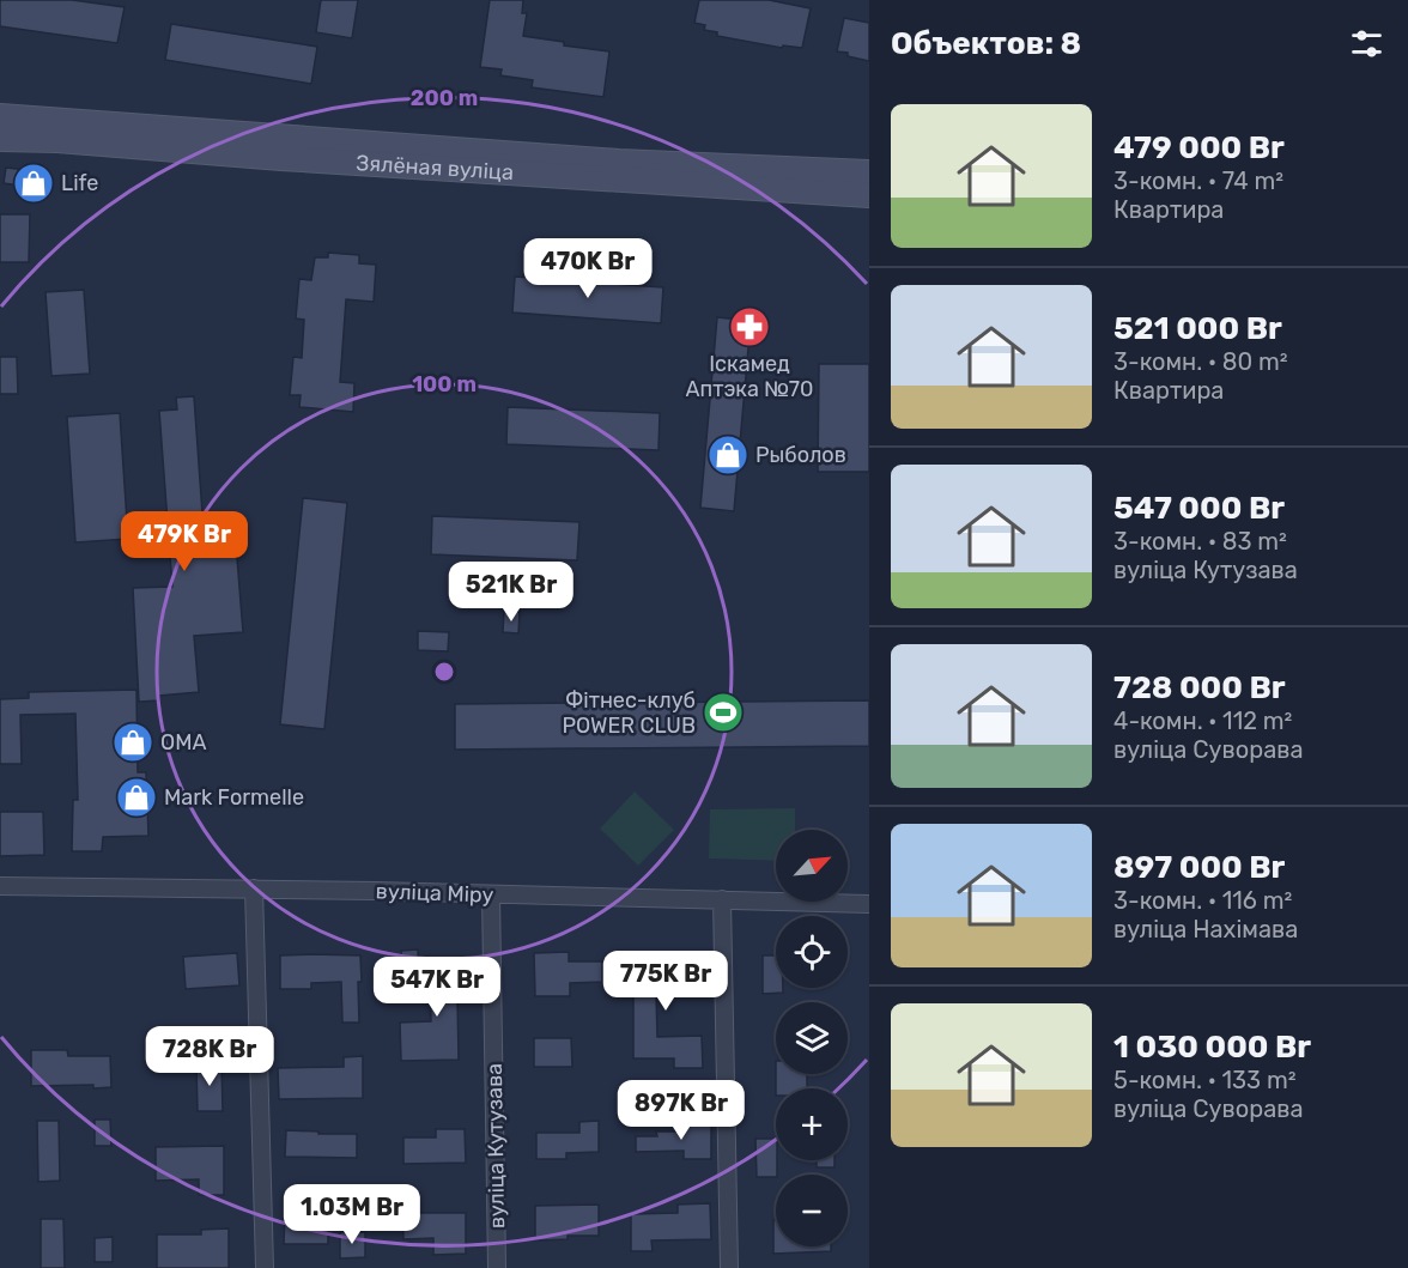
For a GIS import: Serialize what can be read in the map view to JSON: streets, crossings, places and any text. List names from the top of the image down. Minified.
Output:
{"streets":{"main road":["Зялёная вуліца"],"street":["вуліца Міру","вуліца Кутузава"]},"crossings":[["вуліца Міру","вуліца Кутузава"]],"places":{"shop":["Life","Рыболов","ОМА","Mark Formelle"],"pharmacy":["Іскамед Аптэка №70"],"sports":["Фітнес-клуб POWER CLUB"]},"north":"top right","page":{"heading":"Объектов: 8","list":[{"name":"479 000 Br","note":"3-комн. · 74 m² · Квартира"},{"name":"521 000 Br","note":"3-комн. · 80 m² · Квартира"},{"name":"547 000 Br","note":"3-комн. · 83 m² · вуліца Кутузава"},{"name":"728 000 Br","note":"4-комн. · 112 m² · вуліца Суворава"},{"name":"897 000 Br","note":"3-комн. · 116 m² · вуліца Нахімава"},{"name":"1 030 000 Br","note":"5-комн. · 133 m² · вуліца Суворава"}],"price":["470K Br","479K Br","521K Br","775K Br","547K Br","728K Br","897K Br","1.03M Br"],"map_buttons":["+","−"]},"rings":["200 m","100 m"]}
